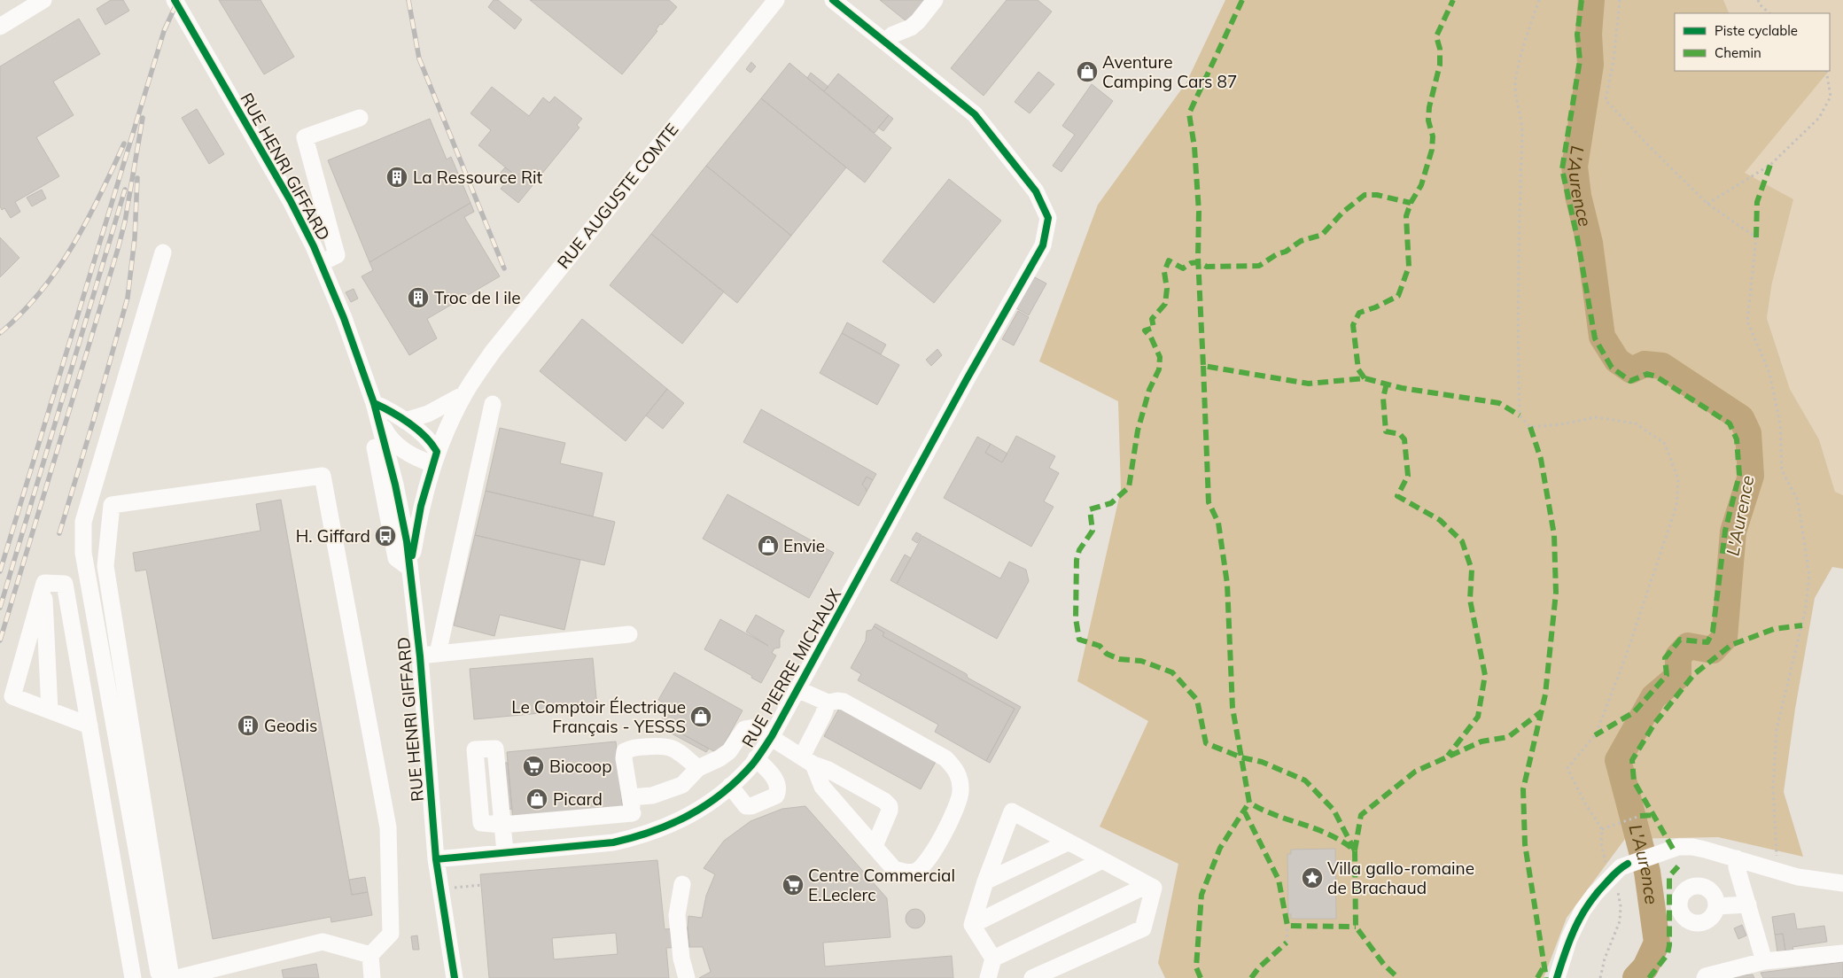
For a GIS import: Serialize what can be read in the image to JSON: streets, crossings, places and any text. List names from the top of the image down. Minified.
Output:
{"streets":{"street":["RUE HENRI GIFFARD","RUE AUGUSTE COMTE","RUE PIERRE MICHAUX"]},"crossings":[["RUE HENRI GIFFARD","RUE AUGUSTE COMTE"],["RUE HENRI GIFFARD","RUE PIERRE MICHAUX"]],"water":["L'Aurence"],"places":{"shop":["Aventure Camping Cars 87","Envie","Le Comptoir Électrique Français - YESSS","Picard"],"building":["La Ressource Rit","Troc de l ile","Geodis"],"bus stop":["H. Giffard"],"supermarket":["Biocoop","Centre Commercial E.Leclerc"],"place":["Villa gallo-romaine de Brachaud"]},"legend":["Piste cyclable","Chemin"]}
